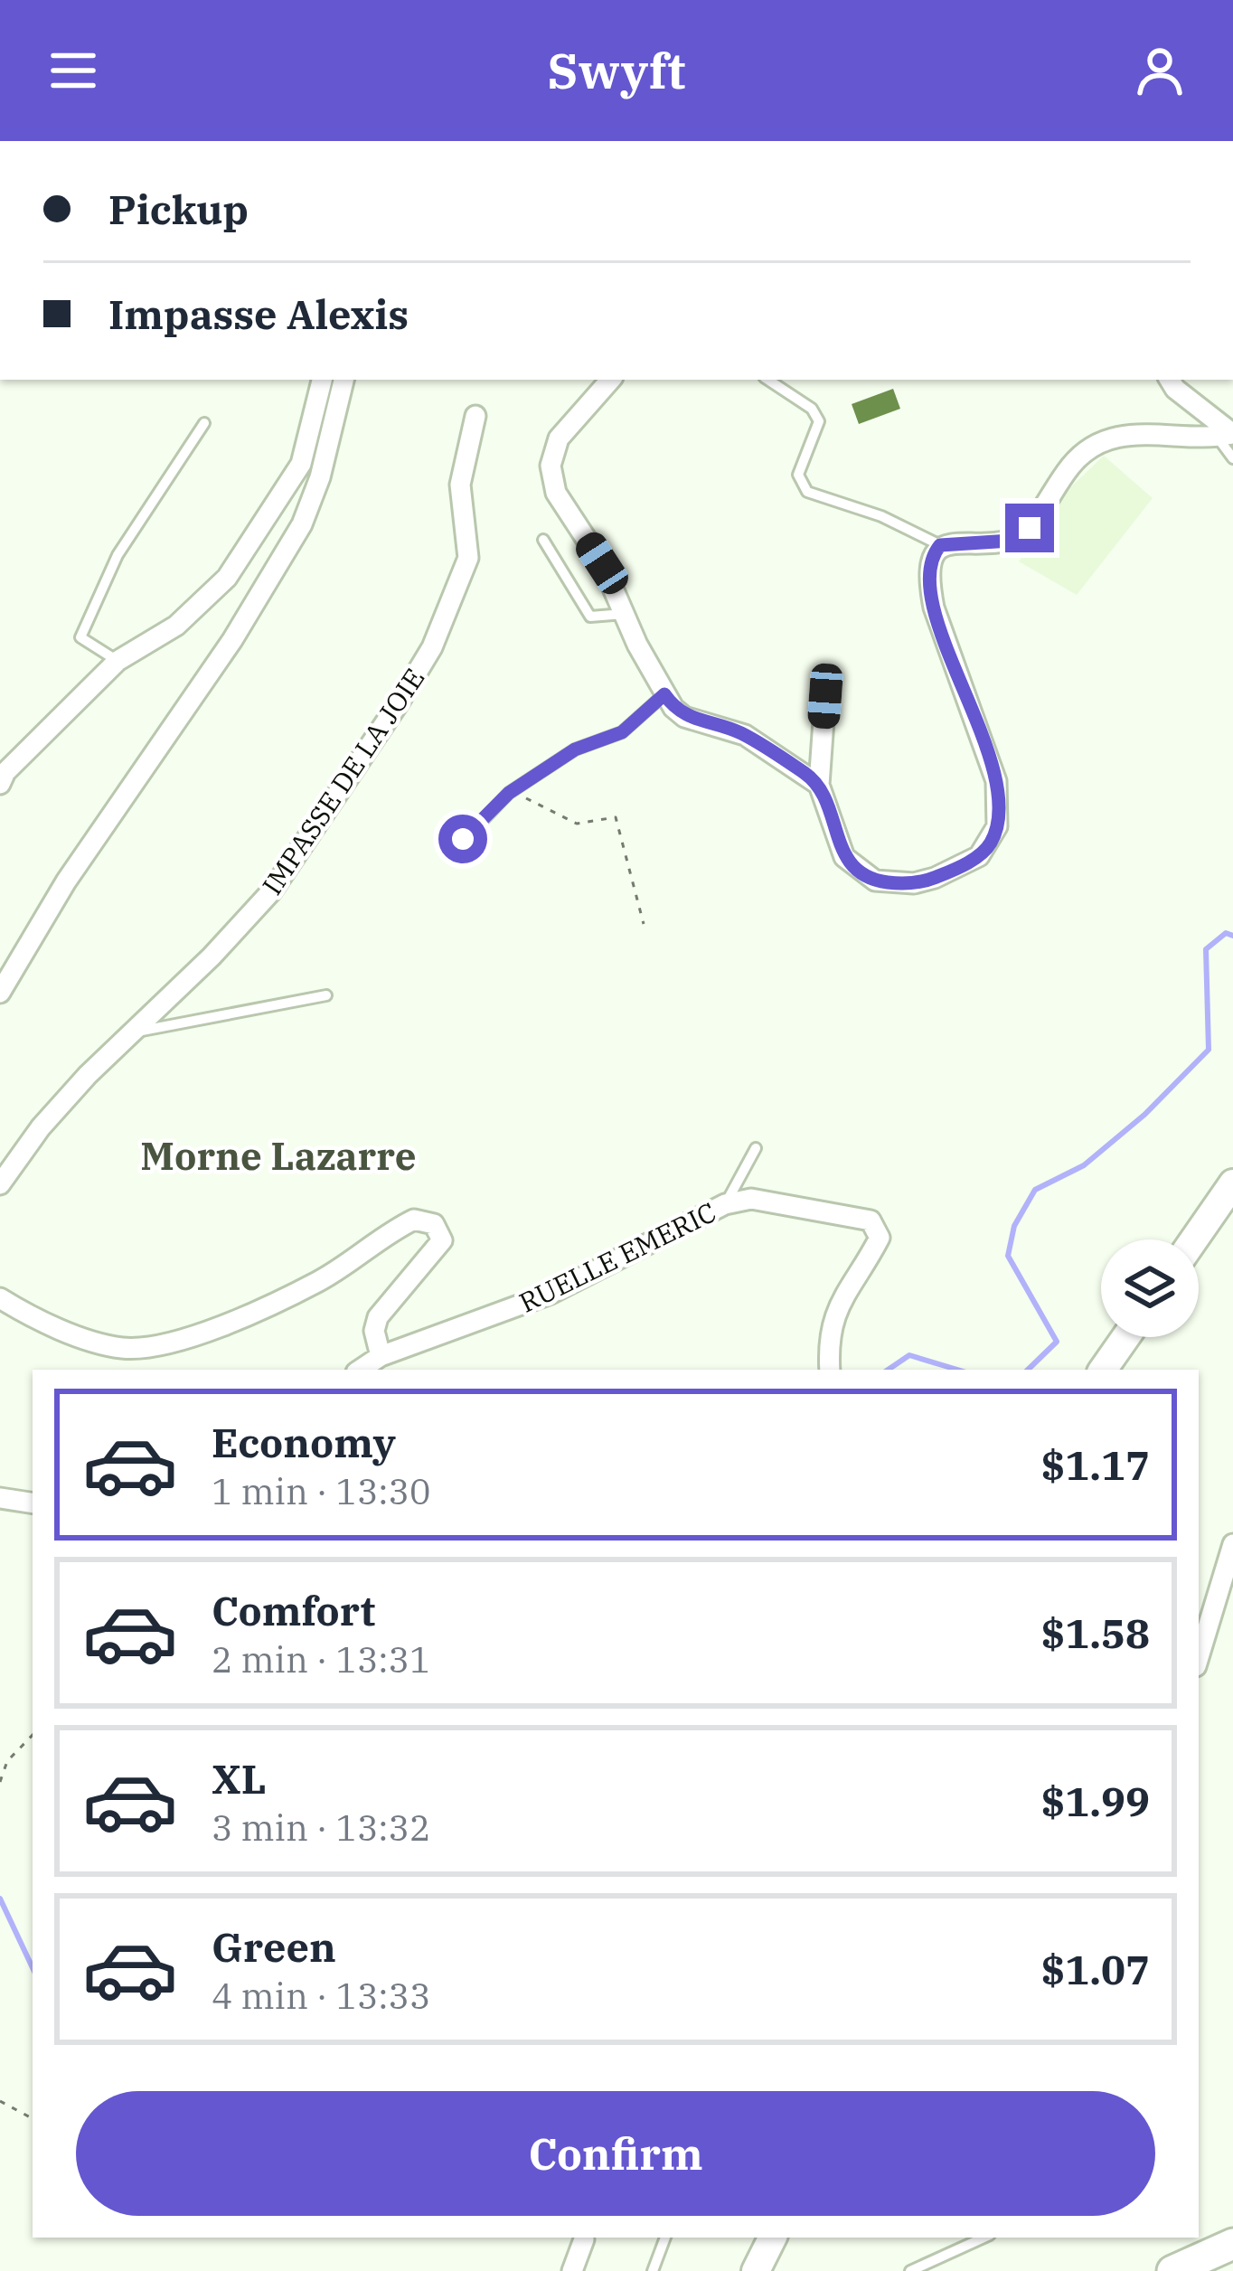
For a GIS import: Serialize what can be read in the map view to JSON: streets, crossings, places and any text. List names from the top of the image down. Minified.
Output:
{"streets":{"street":["IMPASSE DE LA JOIE","RUELLE EMERIC"]},"districts":["Morne Lazarre"],"page":{"header":"Swyft","banner":["Pickup","Impasse Alexis"],"list":[{"name":"Economy","note":"1 min · 13:30","value":"$1.17"},{"name":"Comfort","note":"2 min · 13:31","value":"$1.58"},{"name":"XL","note":"3 min · 13:32","value":"$1.99"},{"name":"Green","note":"4 min · 13:33","value":"$1.07"}],"buttons":"Confirm"}}
